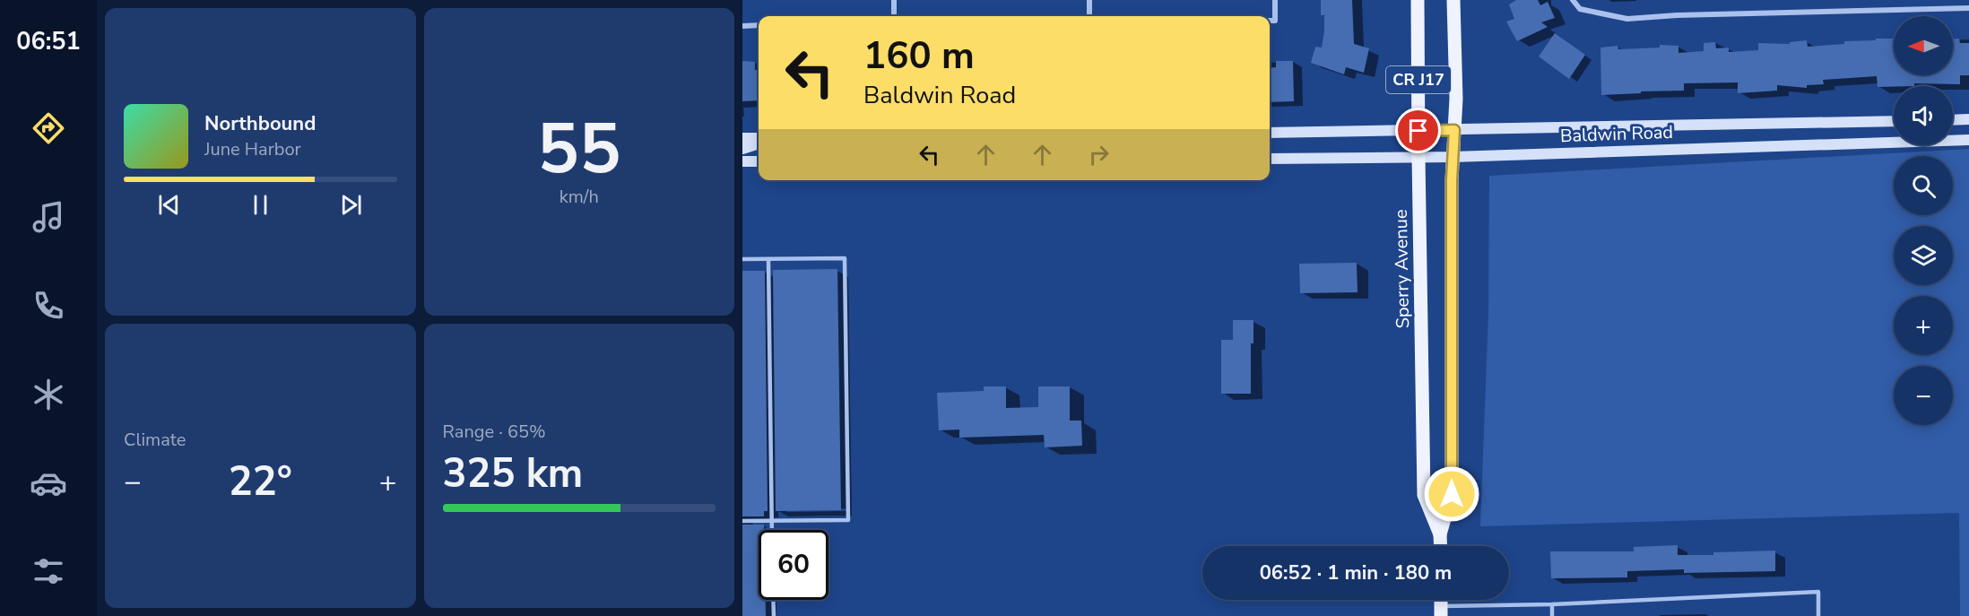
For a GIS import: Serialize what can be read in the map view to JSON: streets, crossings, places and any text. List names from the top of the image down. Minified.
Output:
{"streets":{"main road":["CR J17","Baldwin Road","Sperry Avenue"]},"crossings":[["Baldwin Road","Sperry Avenue"]],"north":"left","page":{"tabs":"06:51","tile":[["55","km/h"],"Climate",["Range · 65%","325 km"]],"map_buttons":["+","−"],"turn":["160 m","Baldwin Road"],"song":["Northbound","June Harbor"],"heat":["−","22°","+"],"limit":"60","trip":"06:52 · 1 min · 180 m"}}
